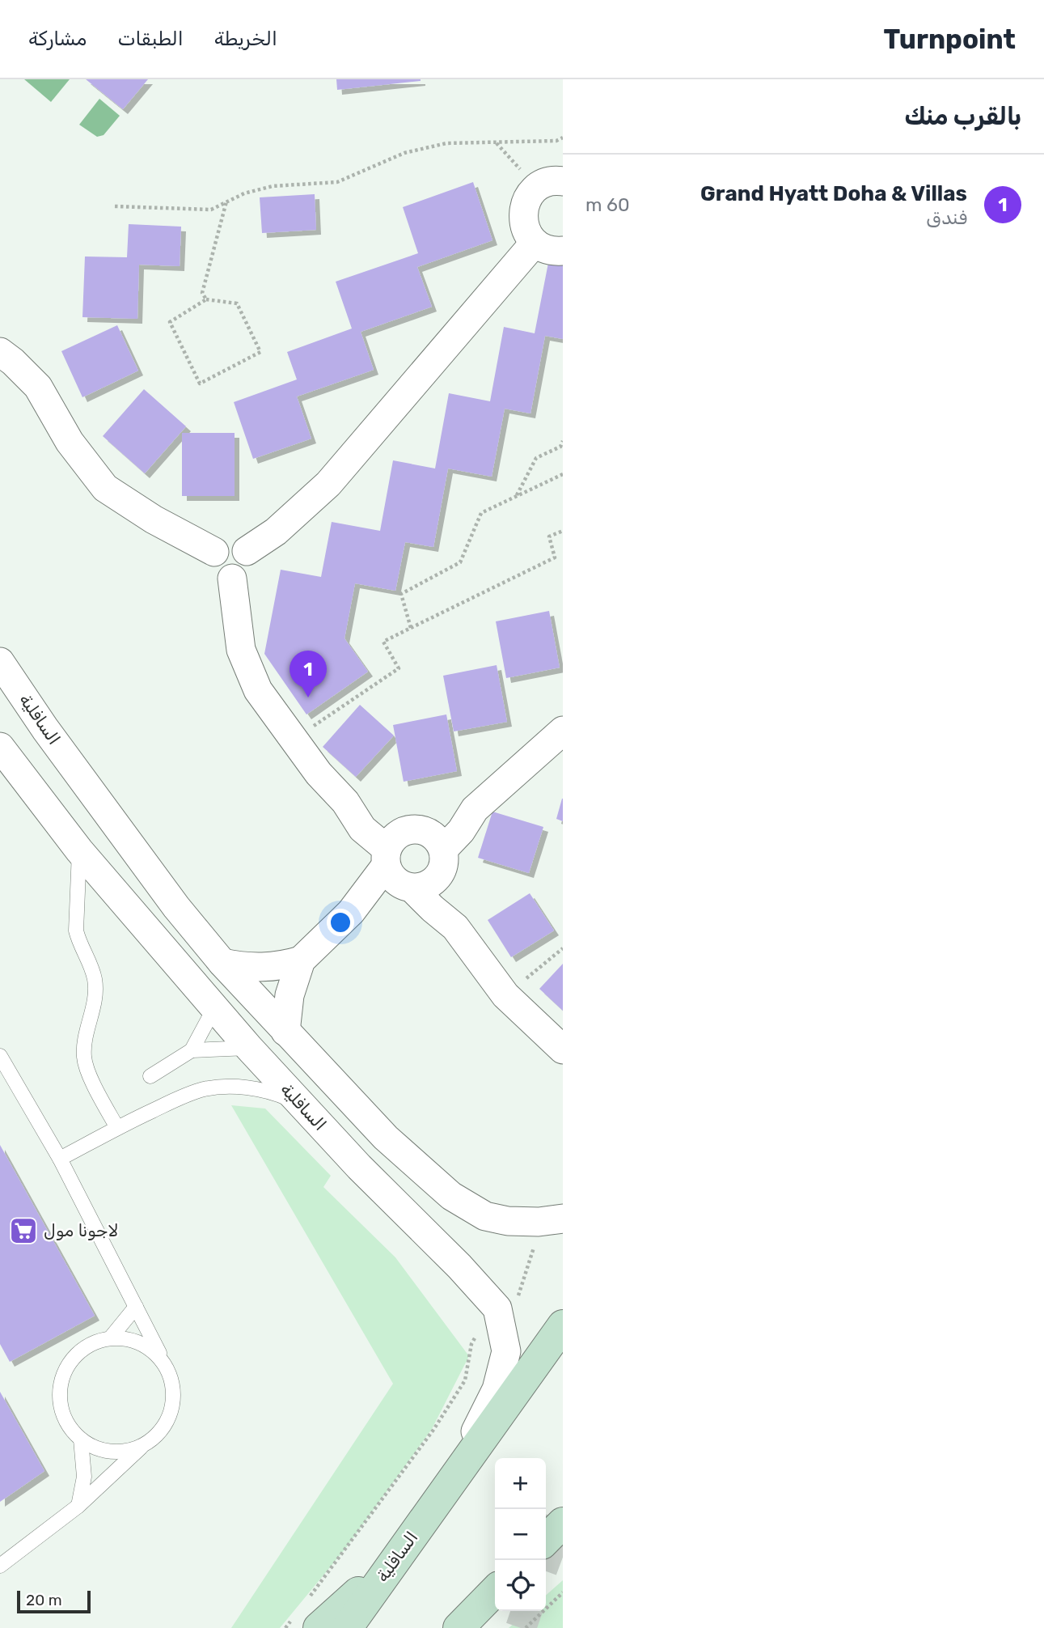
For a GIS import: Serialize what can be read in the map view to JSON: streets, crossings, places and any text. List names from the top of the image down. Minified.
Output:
{"streets":{"street":["السافلية"]},"places":{"supermarket":["لاجونا مول"]},"scale_bar":"20 m","page":{"header":"Turnpoint","nav":["الخريطة","الطبقات","مشاركة"],"heading":"بالقرب منك","list":[{"mark":"1","name":"Grand Hyatt Doha & Villas","note":"فندق","value":"60 m"}],"pins":"1","map_buttons":["+","−"],"scale":"20 m"}}
